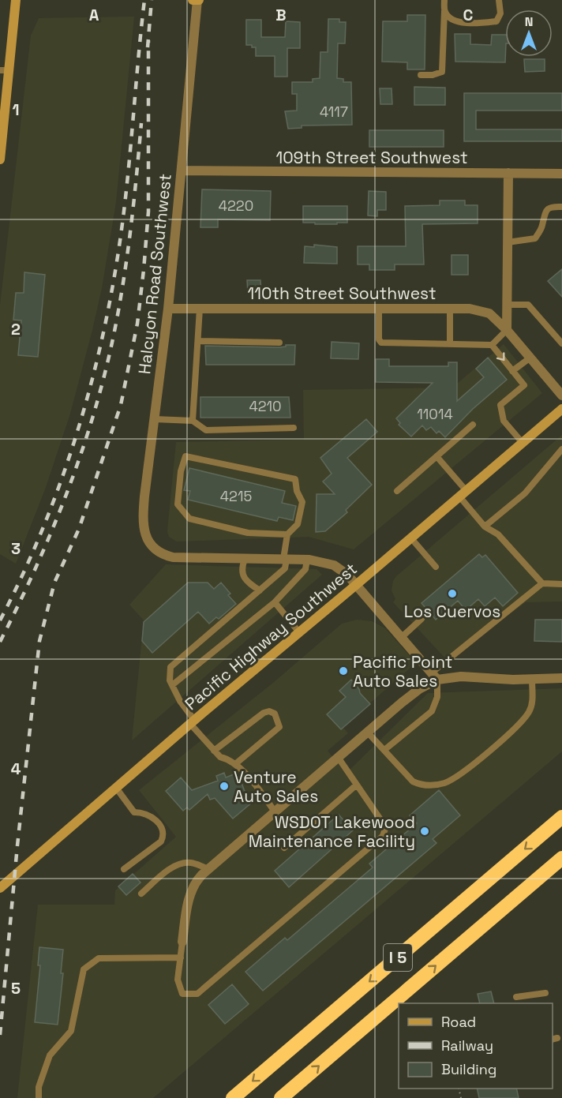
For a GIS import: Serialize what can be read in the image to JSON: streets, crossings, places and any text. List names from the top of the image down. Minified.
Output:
{"streets":{"highway":["I 5"],"main road":["Pacific Highway Southwest"],"street":["109th Street Southwest","Halcyon Road Southwest","110th Street Southwest"]},"crossings":[["109th Street Southwest","Halcyon Road Southwest"],["Halcyon Road Southwest","110th Street Southwest"]],"places":["Los Cuervos","Pacific Point Auto Sales","Venture Auto Sales","WSDOT Lakewood Maintenance Facility"],"house_numbers":["4117","4220","4210","11014","4215"],"legend":["Road","Railway","Building"],"north":"top","grid":{"columns":["A","B","C"],"rows":["1","2","3","4","5"]}}
